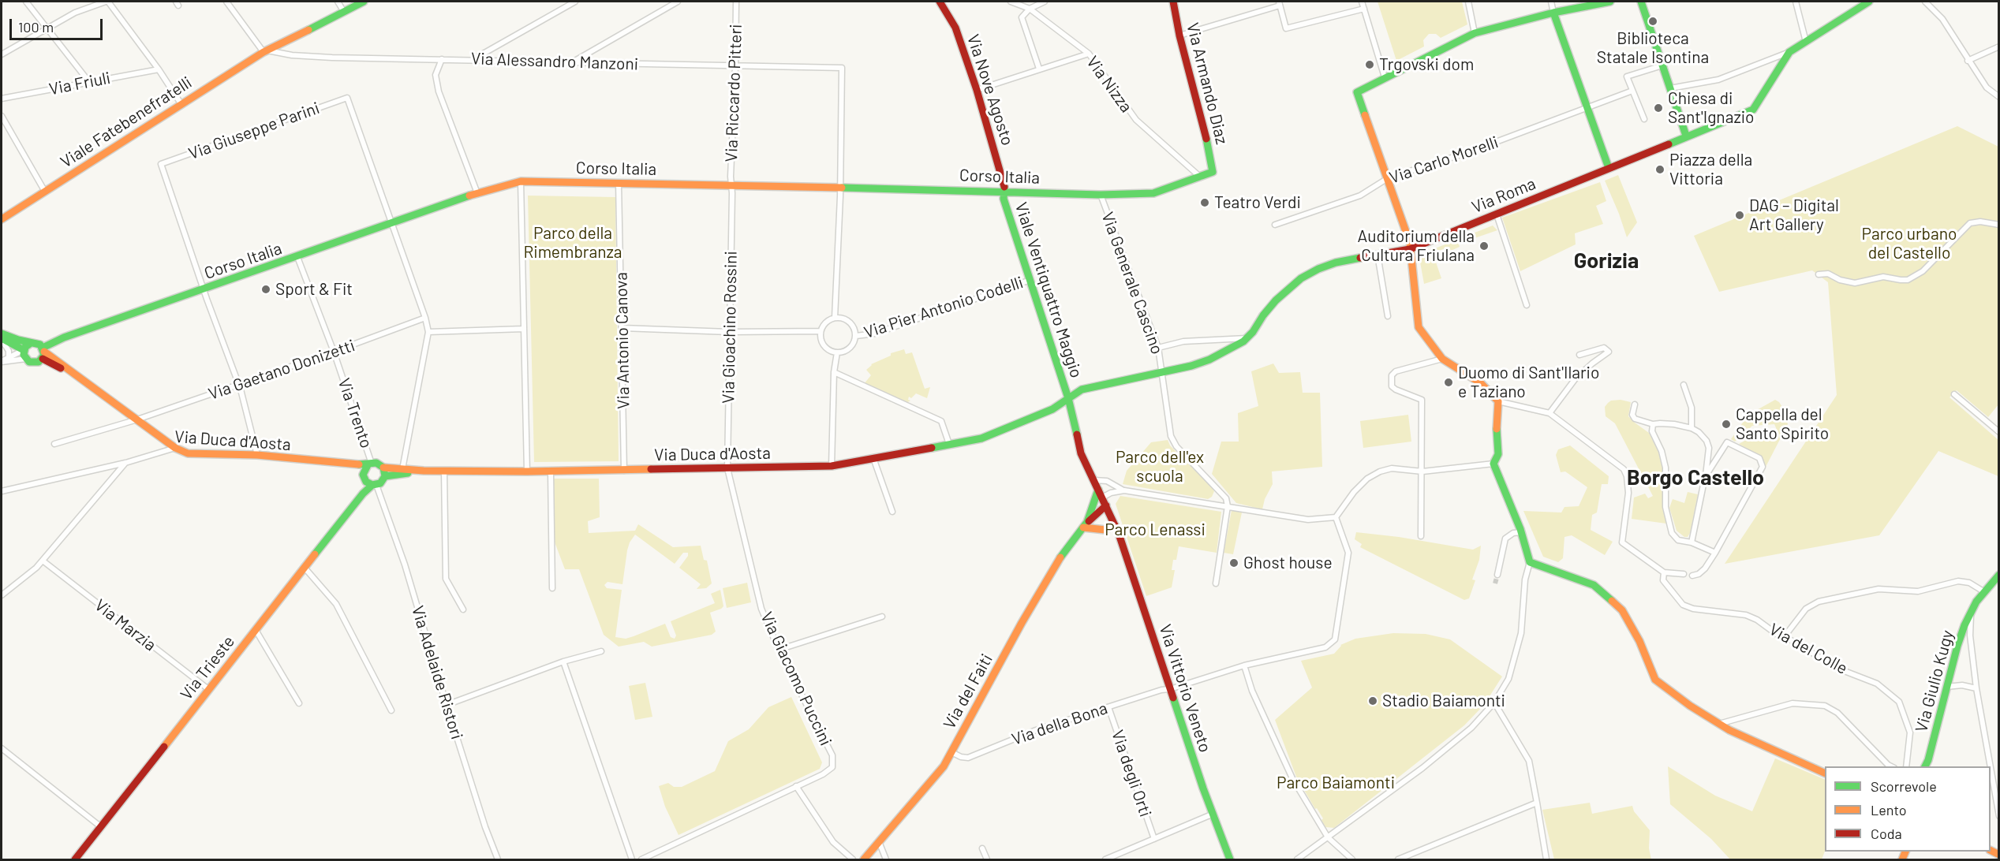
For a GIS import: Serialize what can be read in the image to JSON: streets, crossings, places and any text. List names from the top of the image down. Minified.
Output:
{"streets":{"main road":["Via Armando Diaz","Via Nove Agosto","Viale Fatebenefratelli","Corso Italia","Via Roma","Viale Ventiquattro Maggio","Via Duca d'Aosta","Via Trieste","Via Giulio Kugy","Via Vittorio Veneto","Via del Faiti"],"street":["Via Alessandro Manzoni","Via Friuli","Via Nizza","Via Riccardo Pitteri","Via Giuseppe Parini","Via Carlo Morelli","Via Generale Cascino","Via Pier Antonio Codelli","Via Gioachino Rossini","Via Antonio Canova","Via Gaetano Donizetti","Via Trento","Via Marzia","Via del Colle","Via Adelaide Ristori","Via Giacomo Puccini","Via della Bona","Via degli Orti"]},"crossings":[["Via Alessandro Manzoni","Via Riccardo Pitteri"],["Via Alessandro Manzoni","Viale Fatebenefratelli"],["Via Alessandro Manzoni","Corso Italia"],["Via Armando Diaz","Corso Italia"],["Via Nizza","Corso Italia"],["Via Nove Agosto","Corso Italia"],["Via Nove Agosto","Viale Ventiquattro Maggio"],["Via Riccardo Pitteri","Corso Italia"],["Via Riccardo Pitteri","Via Gioachino Rossini"],["Via Giuseppe Parini","Corso Italia"],["Corso Italia","Via Generale Cascino"],["Corso Italia","Viale Ventiquattro Maggio"],["Corso Italia","Via Gioachino Rossini"],["Corso Italia","Via Antonio Canova"],["Corso Italia","Via Trento"],["Via Roma","Via Duca d'Aosta"],["Via Generale Cascino","Via Duca d'Aosta"],["Viale Ventiquattro Maggio","Via Pier Antonio Codelli"],["Viale Ventiquattro Maggio","Via Duca d'Aosta"],["Viale Ventiquattro Maggio","Via Vittorio Veneto"],["Via Gioachino Rossini","Via Duca d'Aosta"],["Via Gioachino Rossini","Via Giacomo Puccini"],["Via Antonio Canova","Via Duca d'Aosta"],["Via Gaetano Donizetti","Via Trento"],["Via Trento","Via Duca d'Aosta"],["Via Trento","Via Trieste"],["Via Trento","Via Adelaide Ristori"],["Via Duca d'Aosta","Via Trieste"],["Via Duca d'Aosta","Via Adelaide Ristori"],["Via Duca d'Aosta","Via Giacomo Puccini"],["Via Marzia","Via Trieste"],["Via Trieste","Via Adelaide Ristori"],["Via Vittorio Veneto","Via della Bona"],["Via del Faiti","Via della Bona"],["Via della Bona","Via degli Orti"]],"districts":["Gorizia","Borgo Castello"],"parks":["Parco della Rimembranza","Parco urbano del Castello","Parco dell'ex scuola","Parco Lenassi","Parco Baiamonti"],"places":["Biblioteca Statale Isontina","Trgovski dom","Chiesa di Sant'Ignazio","Piazza della Vittoria","Teatro Verdi","DAG – Digital Art Gallery","Auditorium della Cultura Friulana","Sport & Fit","Duomo di Sant'Ilario e Taziano","Cappella del Santo Spirito","Ghost house","Stadio Baiamonti"],"legend":["Scorrevole","Lento","Coda"],"scale_bar":"100 m"}
